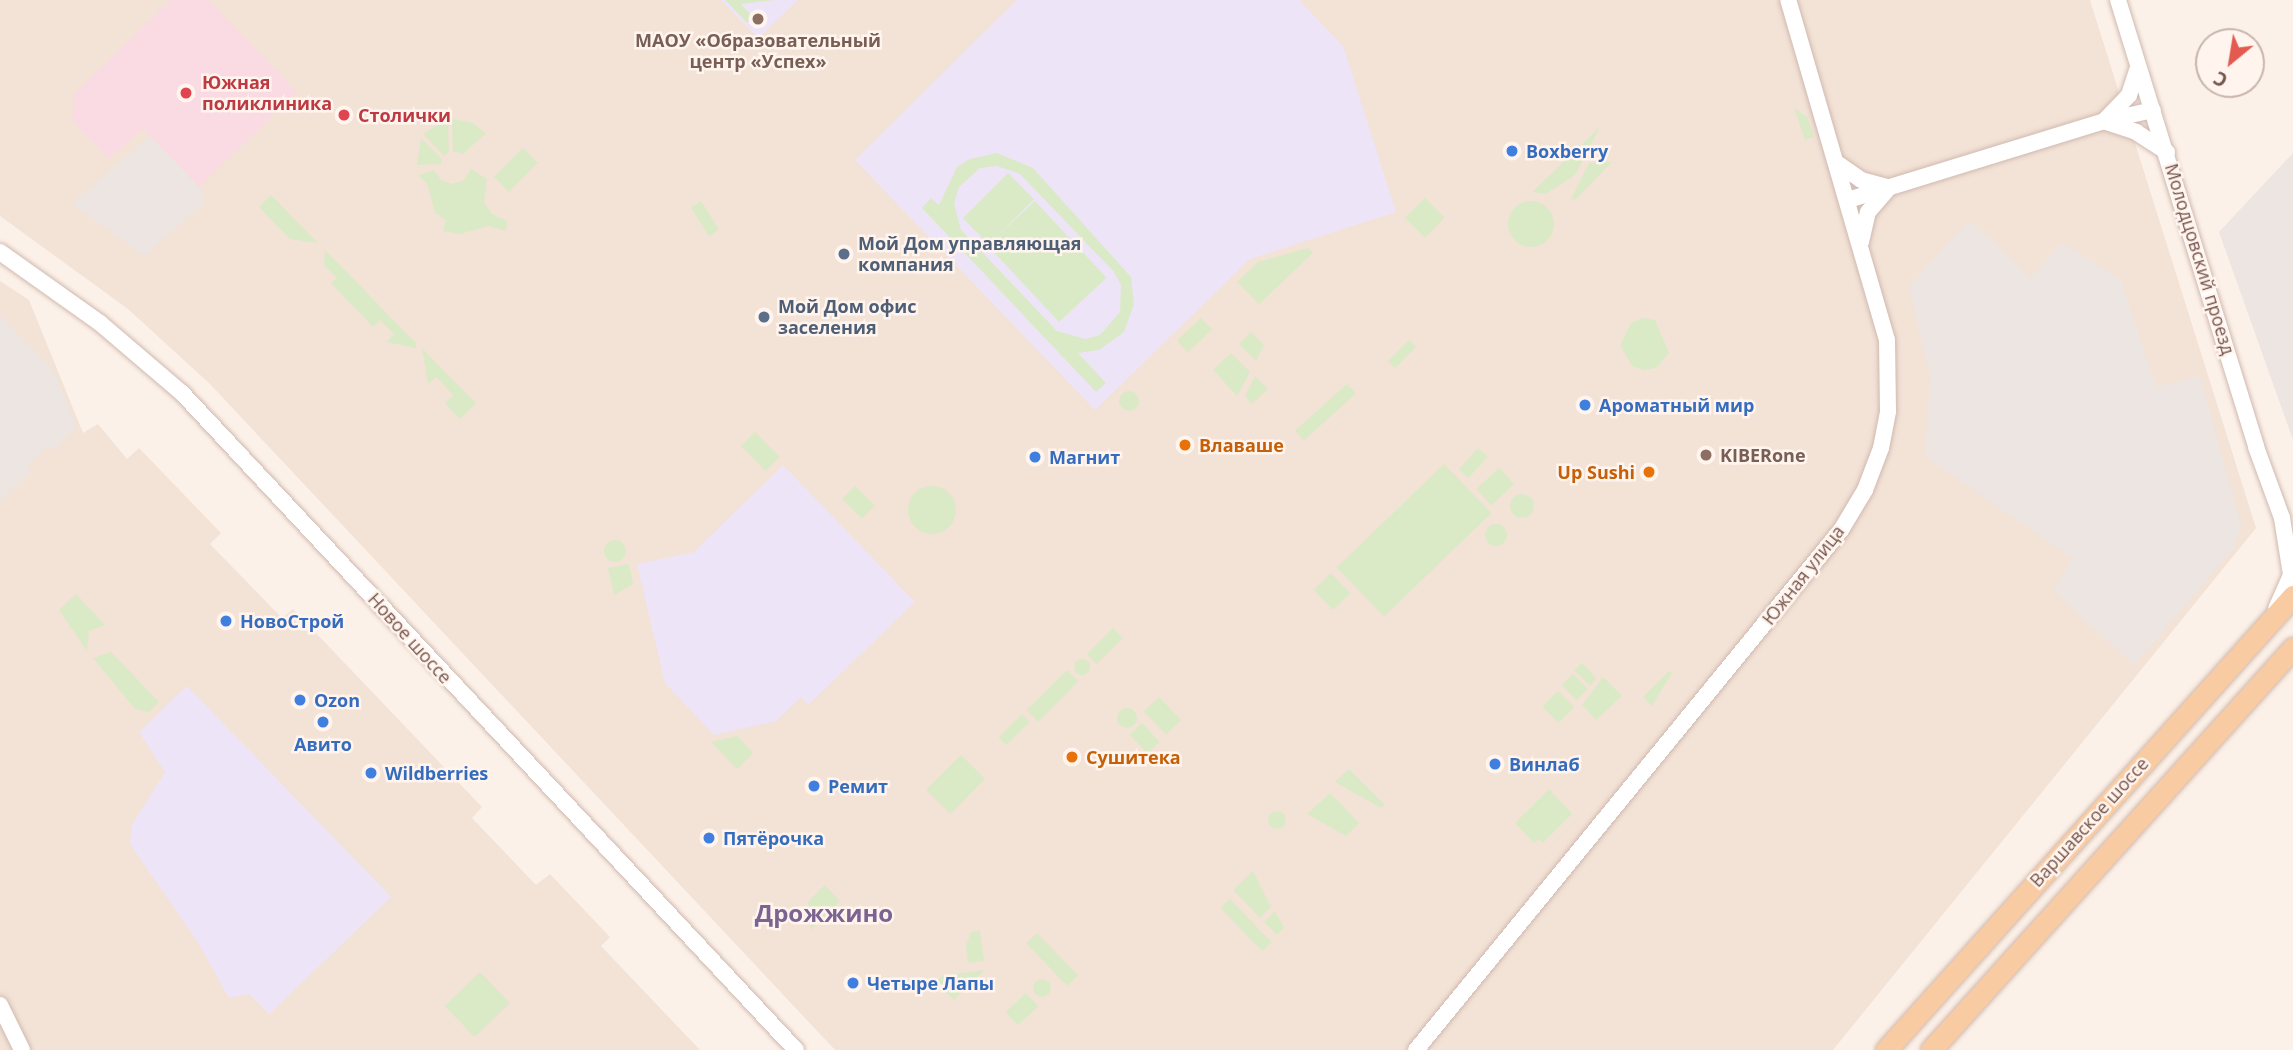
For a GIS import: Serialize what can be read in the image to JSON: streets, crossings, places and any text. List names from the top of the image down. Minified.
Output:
{"streets":{"main road":["Варшавское шоссе"],"street":["Молодцовский проезд","Южная улица","Новое шоссе"]},"crossings":[["Молодцовский проезд","Варшавское шоссе"]],"districts":["Дрожжино"],"places":["МАОУ «Образовательный центр «Успех»","Южная поликлиника","Столички","Boxberry","Мой Дом управляющая компания","Мой Дом офис заселения","Ароматный мир","Влаваше","KIBERone","Магнит","Up Sushi","НовоСтрой","Ozon","Авито","Сушитека","Винлаб","Wildberries","Ремит","Пятёрочка","Четыре Лапы"],"north":"bottom left"}
